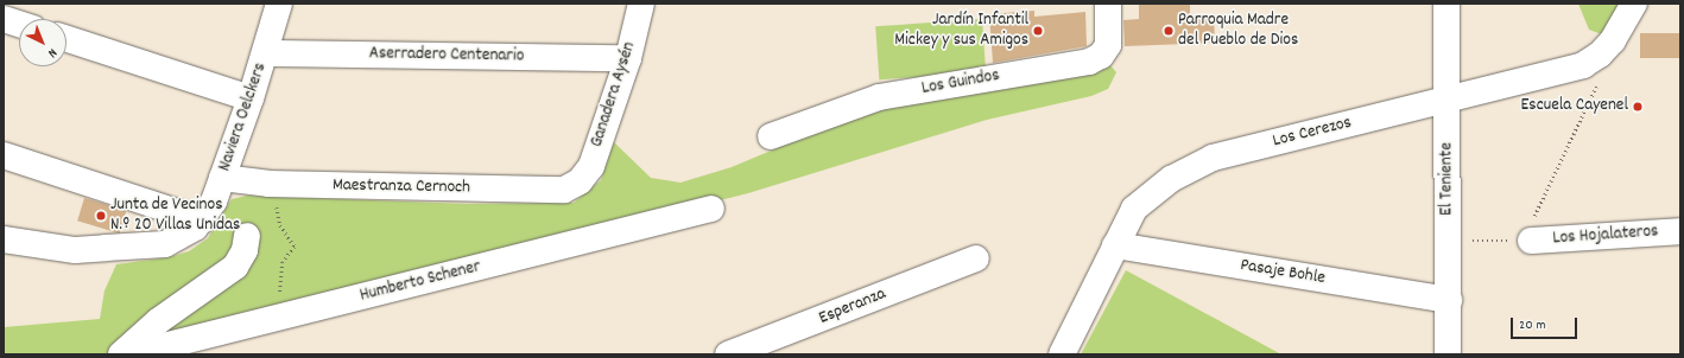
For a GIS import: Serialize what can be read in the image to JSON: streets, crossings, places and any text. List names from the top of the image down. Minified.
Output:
{"streets":{"street":["Aserradero Centenario","Los Guindos","Ganadera Aysén","Naviera Oelckers","Los Cerezos","El Teniente","Maestranza Cernoch","Los Hojalateros","Pasaje Bohle","Humberto Schener","Esperanza"]},"crossings":[["Aserradero Centenario","Ganadera Aysén"],["Aserradero Centenario","Naviera Oelckers"],["Ganadera Aysén","Maestranza Cernoch"],["Naviera Oelckers","Maestranza Cernoch"],["Los Cerezos","El Teniente"],["Los Cerezos","Pasaje Bohle"],["El Teniente","Pasaje Bohle"]],"places":["Jardín Infantil Mickey y sus Amigos","Parroquia Madre del Pueblo de Dios","Escuela Cayenel","Junta de Vecinos N.º 20 Villas Unidas"],"scale_bar":"20 m","north":"bottom right"}
